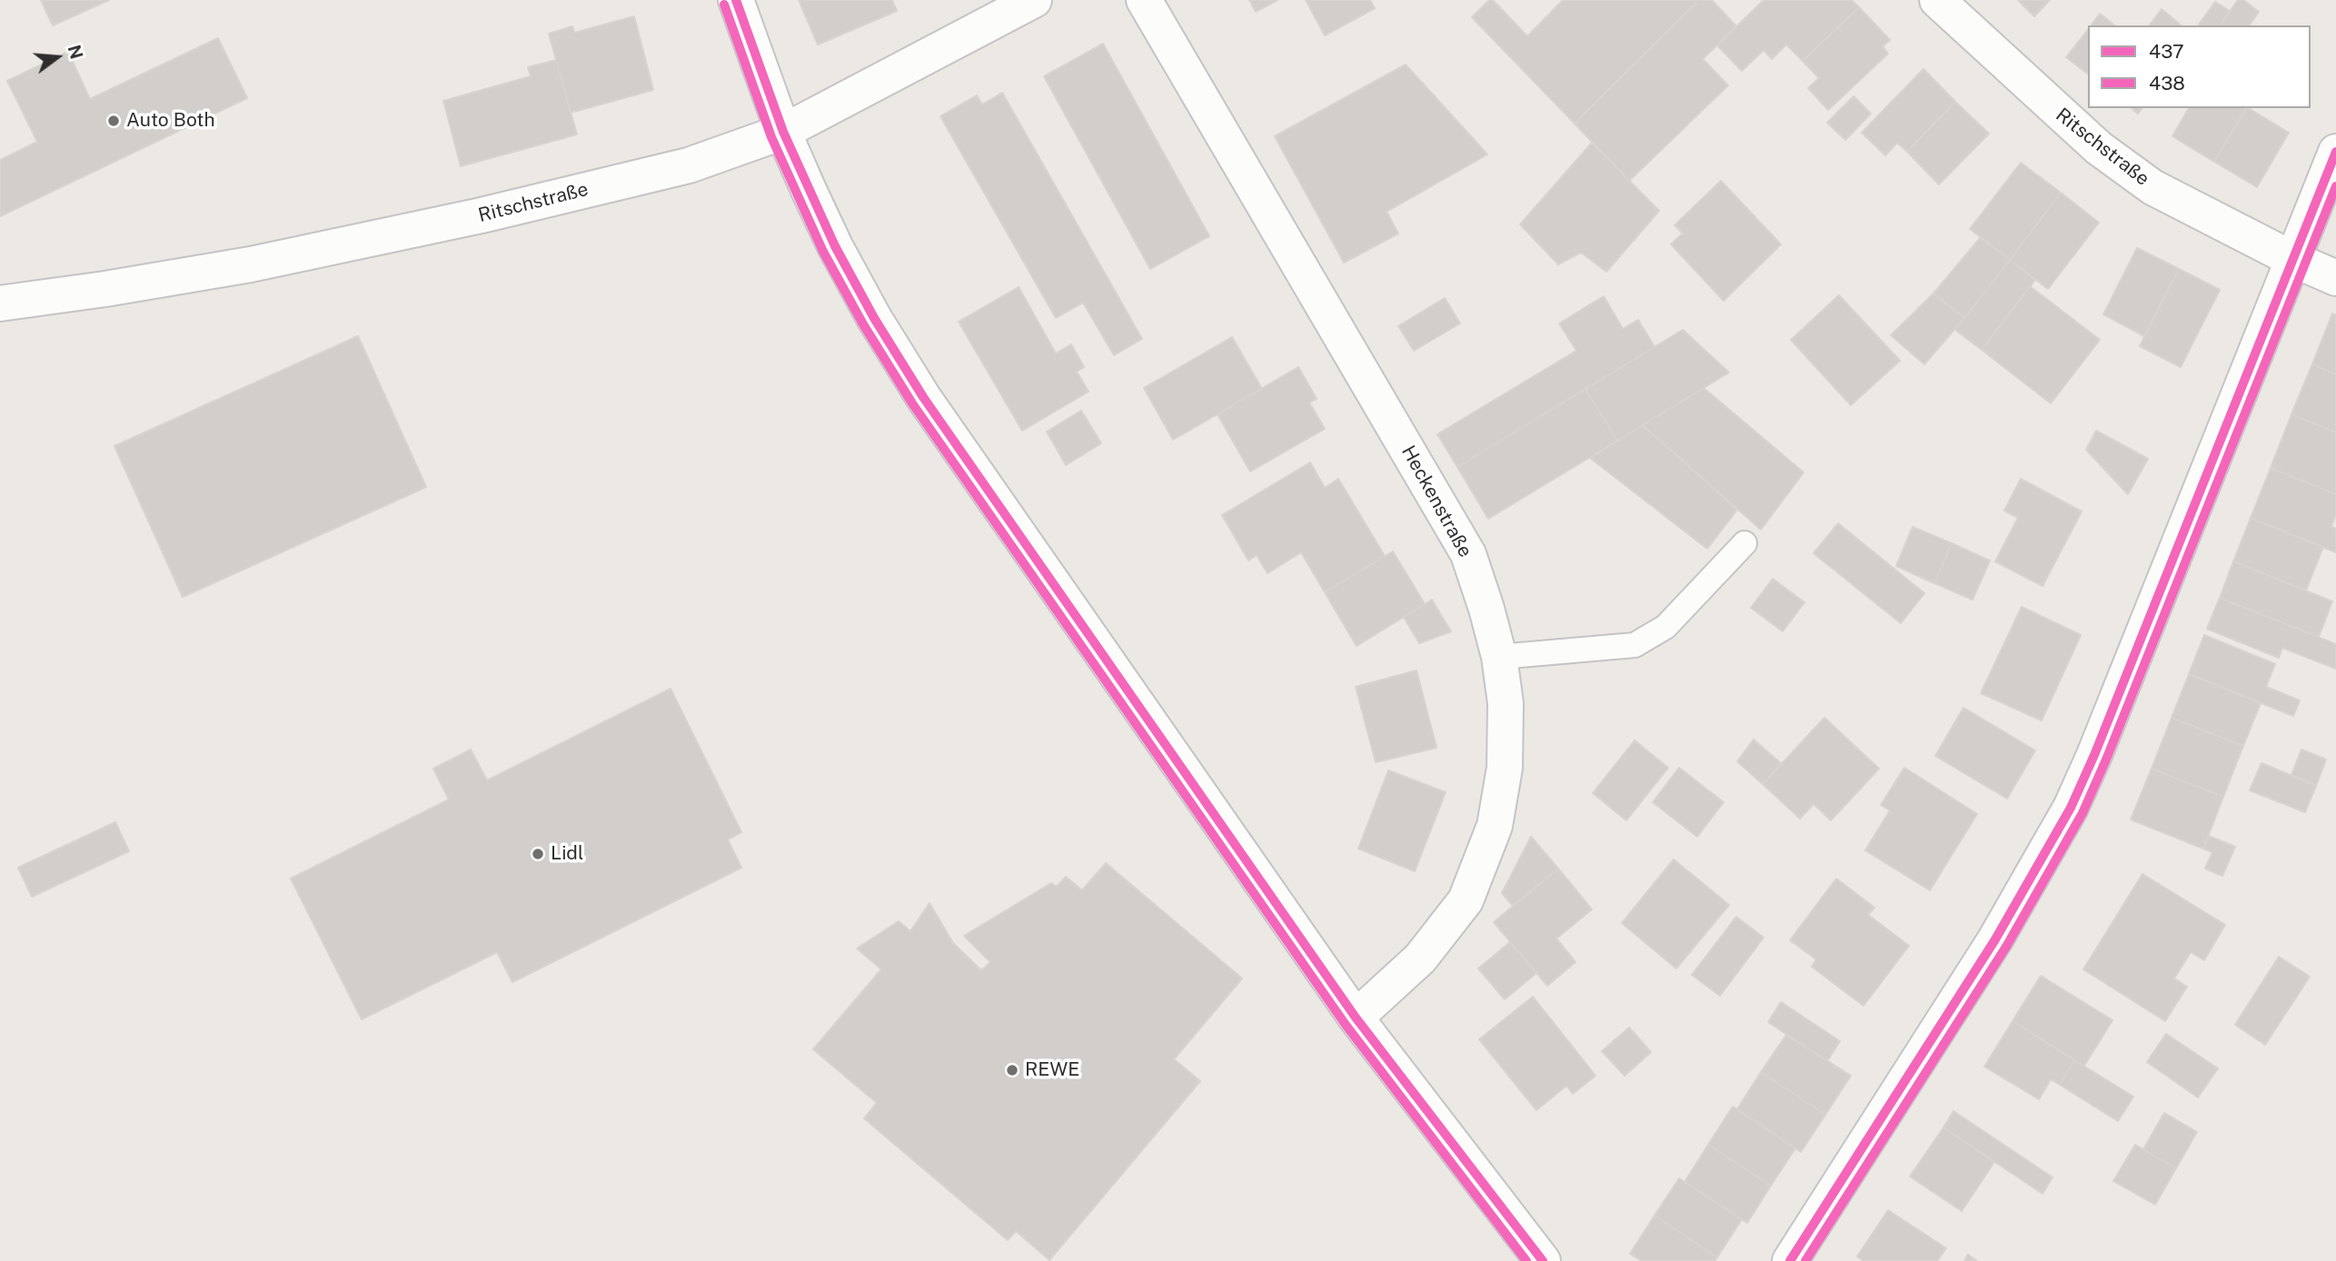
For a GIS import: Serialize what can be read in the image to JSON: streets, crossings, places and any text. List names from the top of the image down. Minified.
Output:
{"streets":{"street":["Ritschstraße","Heckenstraße"]},"places":["Auto Both","Lidl","REWE"],"lines":["transit line 437","transit line 438"],"legend":["437","438"],"north":"right"}
